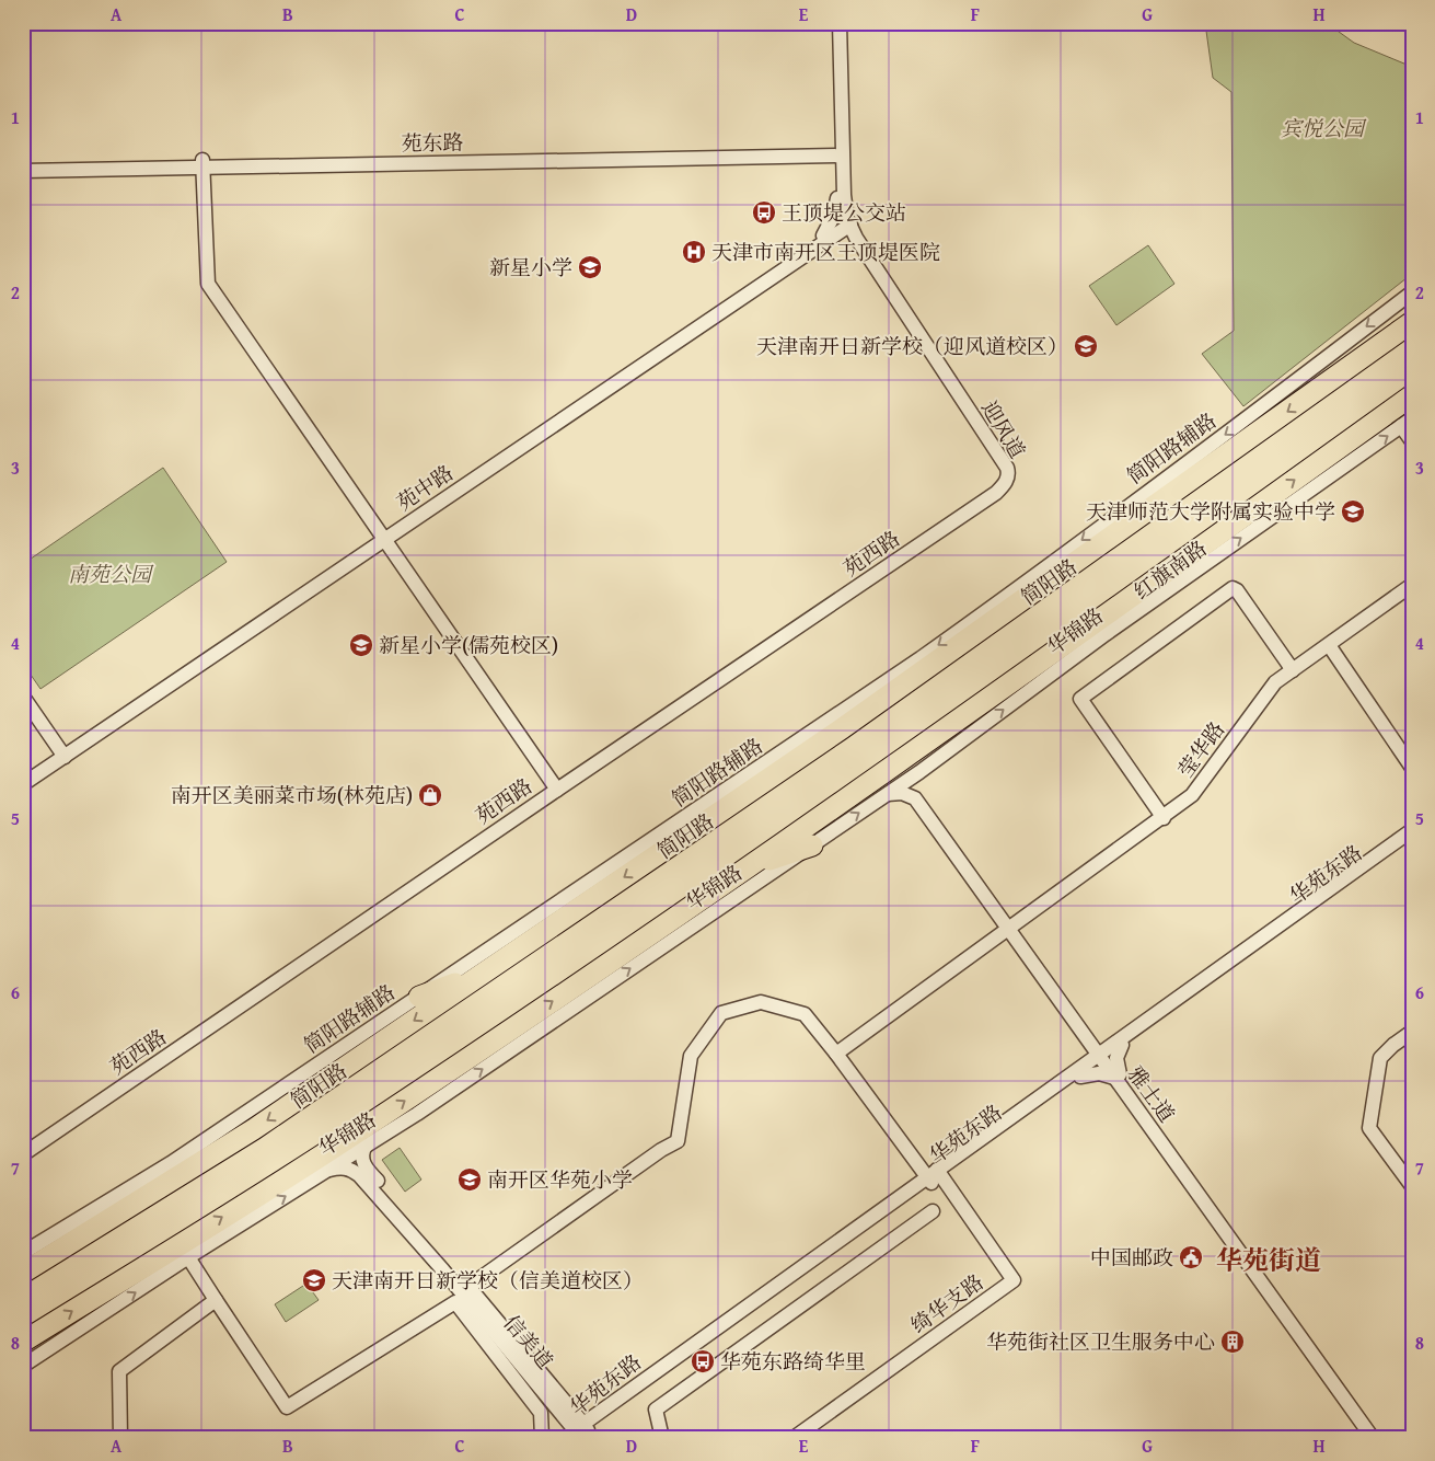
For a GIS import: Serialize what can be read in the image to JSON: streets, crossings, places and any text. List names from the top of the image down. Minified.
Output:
{"streets":{"highway":["红旗南路","简阳路"],"street":["苑东路","迎风道","简阳路辅路","苑中路","苑西路","华锦路","莹华路","华苑东路","雅士道","绮华支路","信美道"]},"crossings":[["苑东路","迎风道"],["迎风道","苑中路"],["迎风道","苑西路"],["华锦路","雅士道"],["华锦路","信美道"],["莹华路","雅士道"],["华苑东路","雅士道"],["华苑东路","绮华支路"],["华苑东路","信美道"]],"one_way":["简阳路辅路","红旗南路","华锦路"],"districts":["华苑街道"],"parks":["宾悦公园","南苑公园"],"places":{"bus stop":["王顶堤公交站","华苑东路绮华里"],"hospital":["天津市南开区王顶堤医院"],"school or university":["新星小学","天津南开日新学校（迎风道校区）","天津师范大学附属实验中学","新星小学(儒苑校区)","南开区华苑小学","天津南开日新学校（信美道校区）"],"shop":["南开区美丽菜市场(林苑店)"],"public building":["中国邮政"],"building":["华苑街社区卫生服务中心"]},"grid":{"columns":["A","B","C","D","E","F","G","H"],"rows":["1","2","3","4","5","6","7","8"]}}
